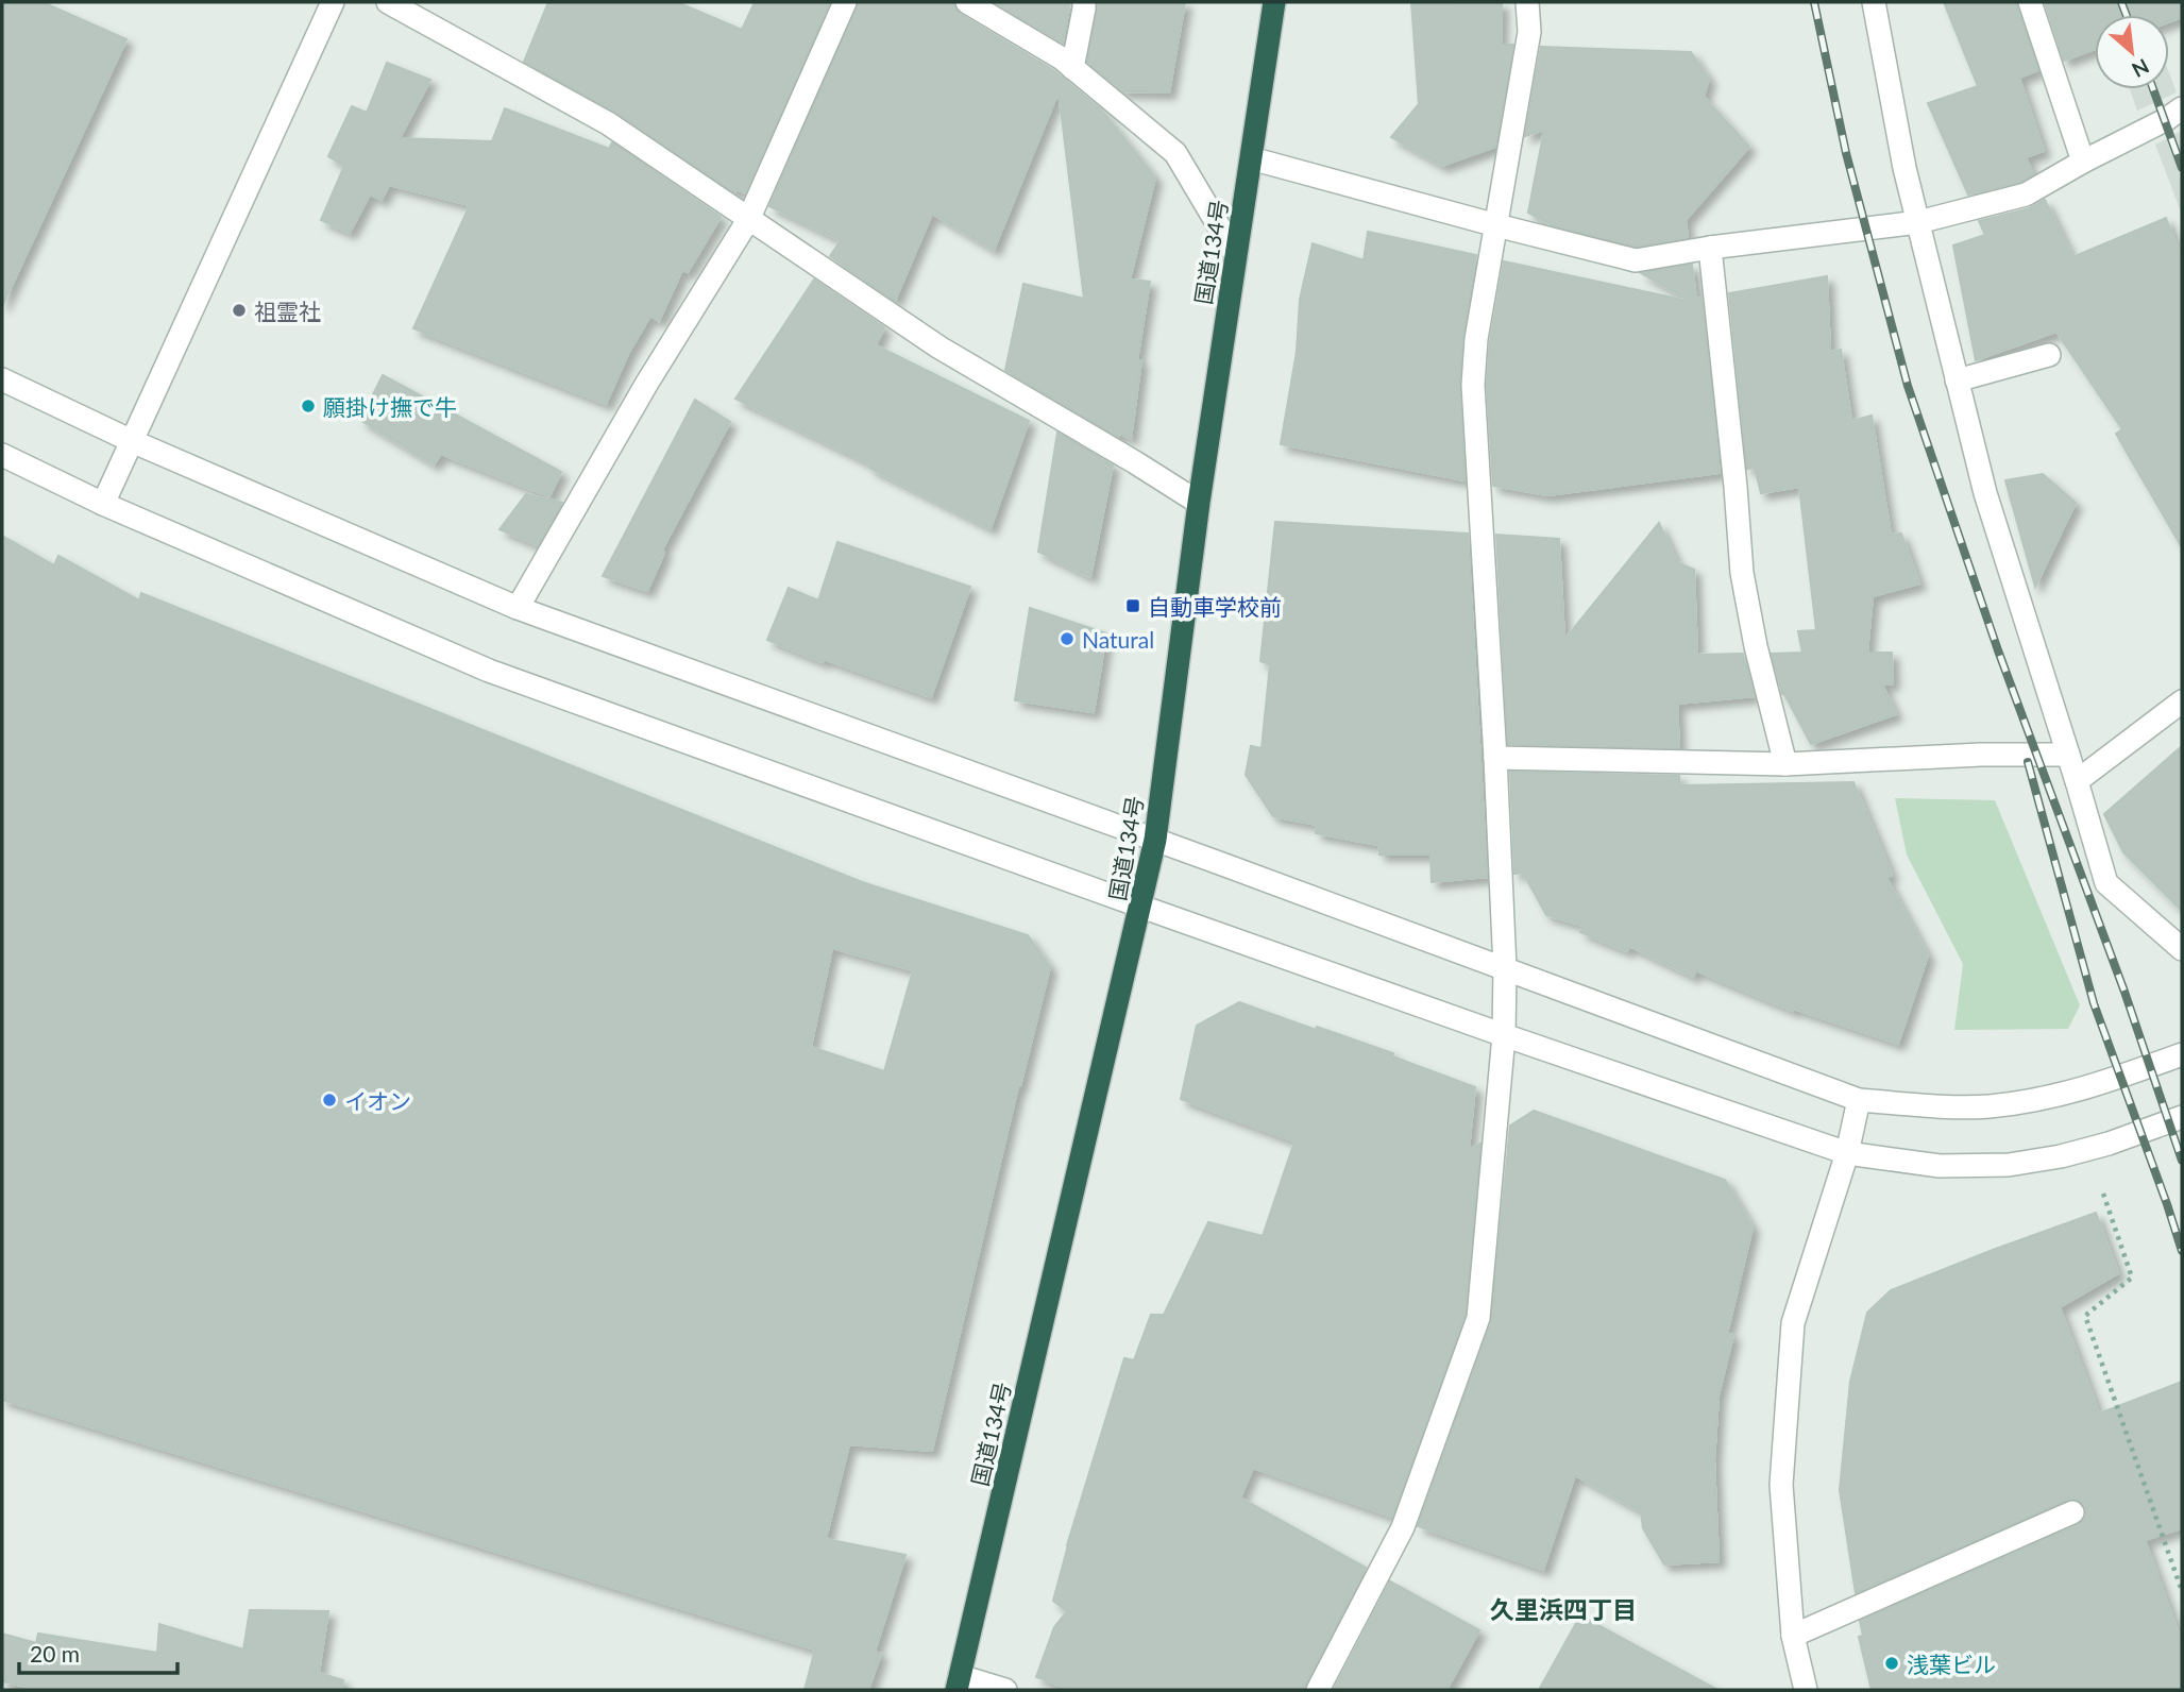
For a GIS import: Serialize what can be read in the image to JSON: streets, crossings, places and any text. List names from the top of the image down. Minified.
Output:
{"streets":{"highway":["国道134号"]},"districts":["久里浜四丁目"],"places":{"other":["祖霊社","願掛け撫で牛","Natural","イオン","浅葉ビル"],"transit":["自動車学校前"]},"scale_bar":"20 m","north":"bottom right"}
